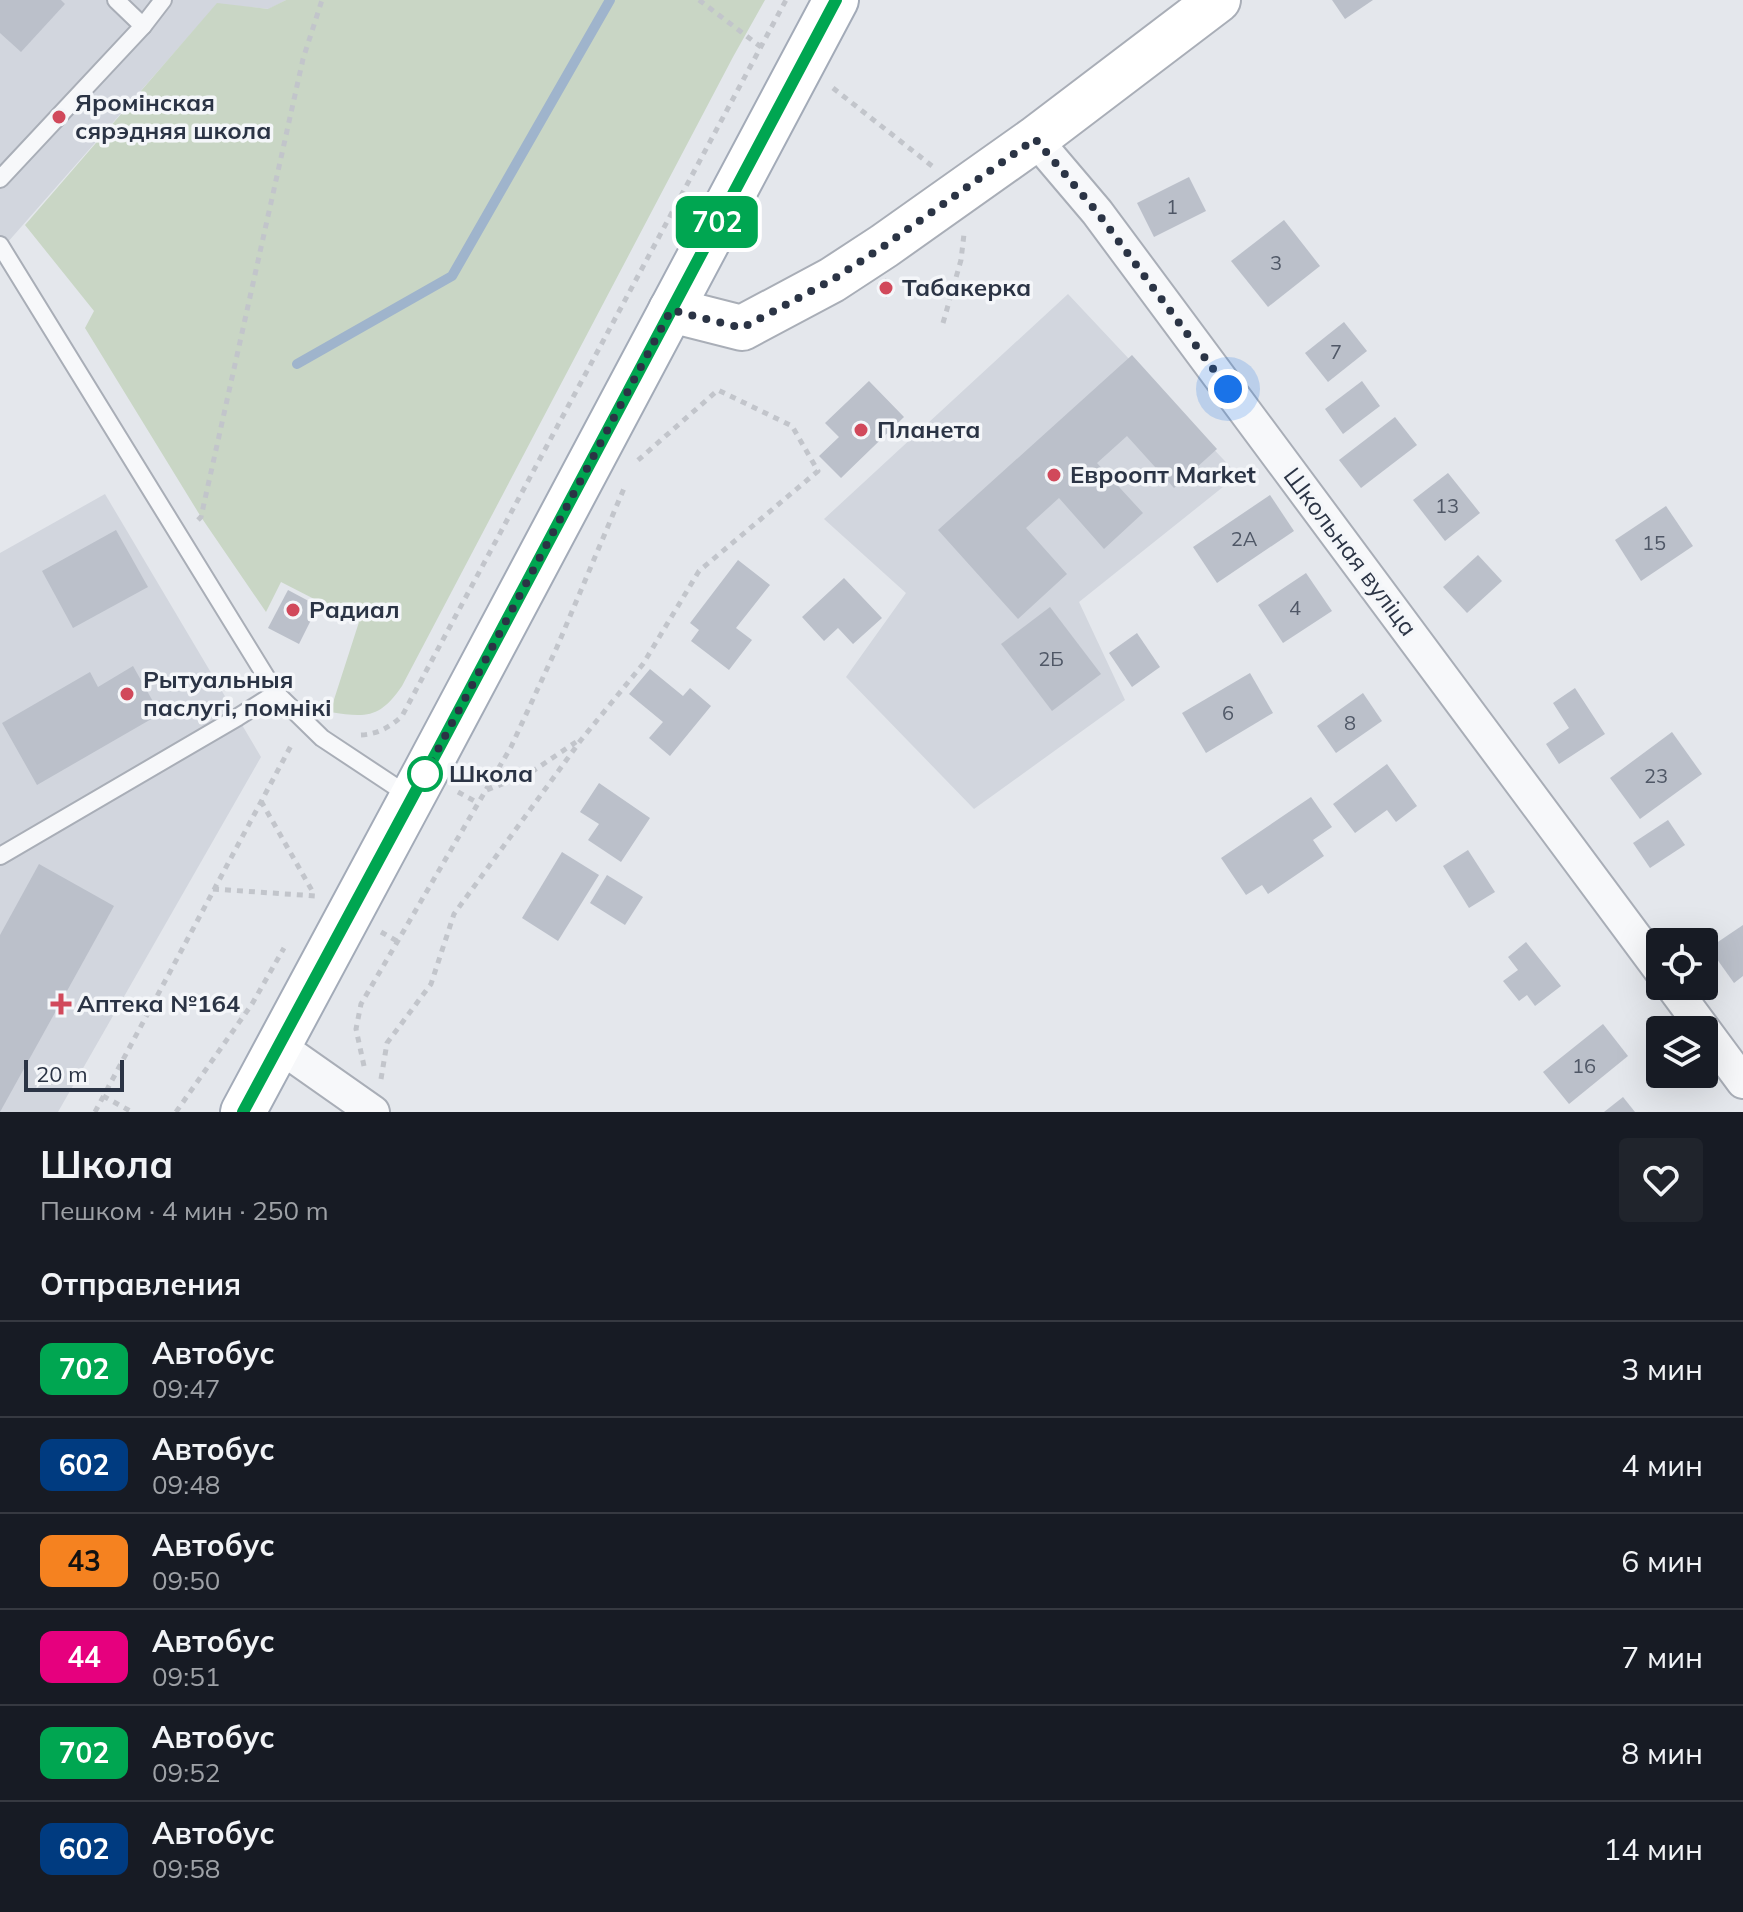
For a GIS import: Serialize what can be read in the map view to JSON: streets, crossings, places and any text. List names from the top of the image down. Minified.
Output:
{"streets":{"street":["Школьная вуліца"]},"places":{"other":["Яромінская сярэдняя школа","Табакерка","Планета","Евроопт Market","Радиал","Рытуальныя паслугі, помнікі","Школа"],"health":["Аптека №164"]},"lines":["bus line 702"],"house_numbers":["1","3","7","13","2А","15","4","2Б","6","8","23","16"],"scale_bar":"20 m","page":{"on_map":"702","scale":"20 m","heading":[["Школа","Пешком · 4 мин · 250 m"],"Отправления"],"list":[{"mark":"702","name":"Автобус","note":"09:47","value":"3 мин"},{"mark":"602","name":"Автобус","note":"09:48","value":"4 мин"},{"mark":"43","name":"Автобус","note":"09:50","value":"6 мин"},{"mark":"44","name":"Автобус","note":"09:51","value":"7 мин"},{"mark":"702","name":"Автобус","note":"09:52","value":"8 мин"},{"mark":"602","name":"Автобус","note":"09:58","value":"14 мин"}]}}
